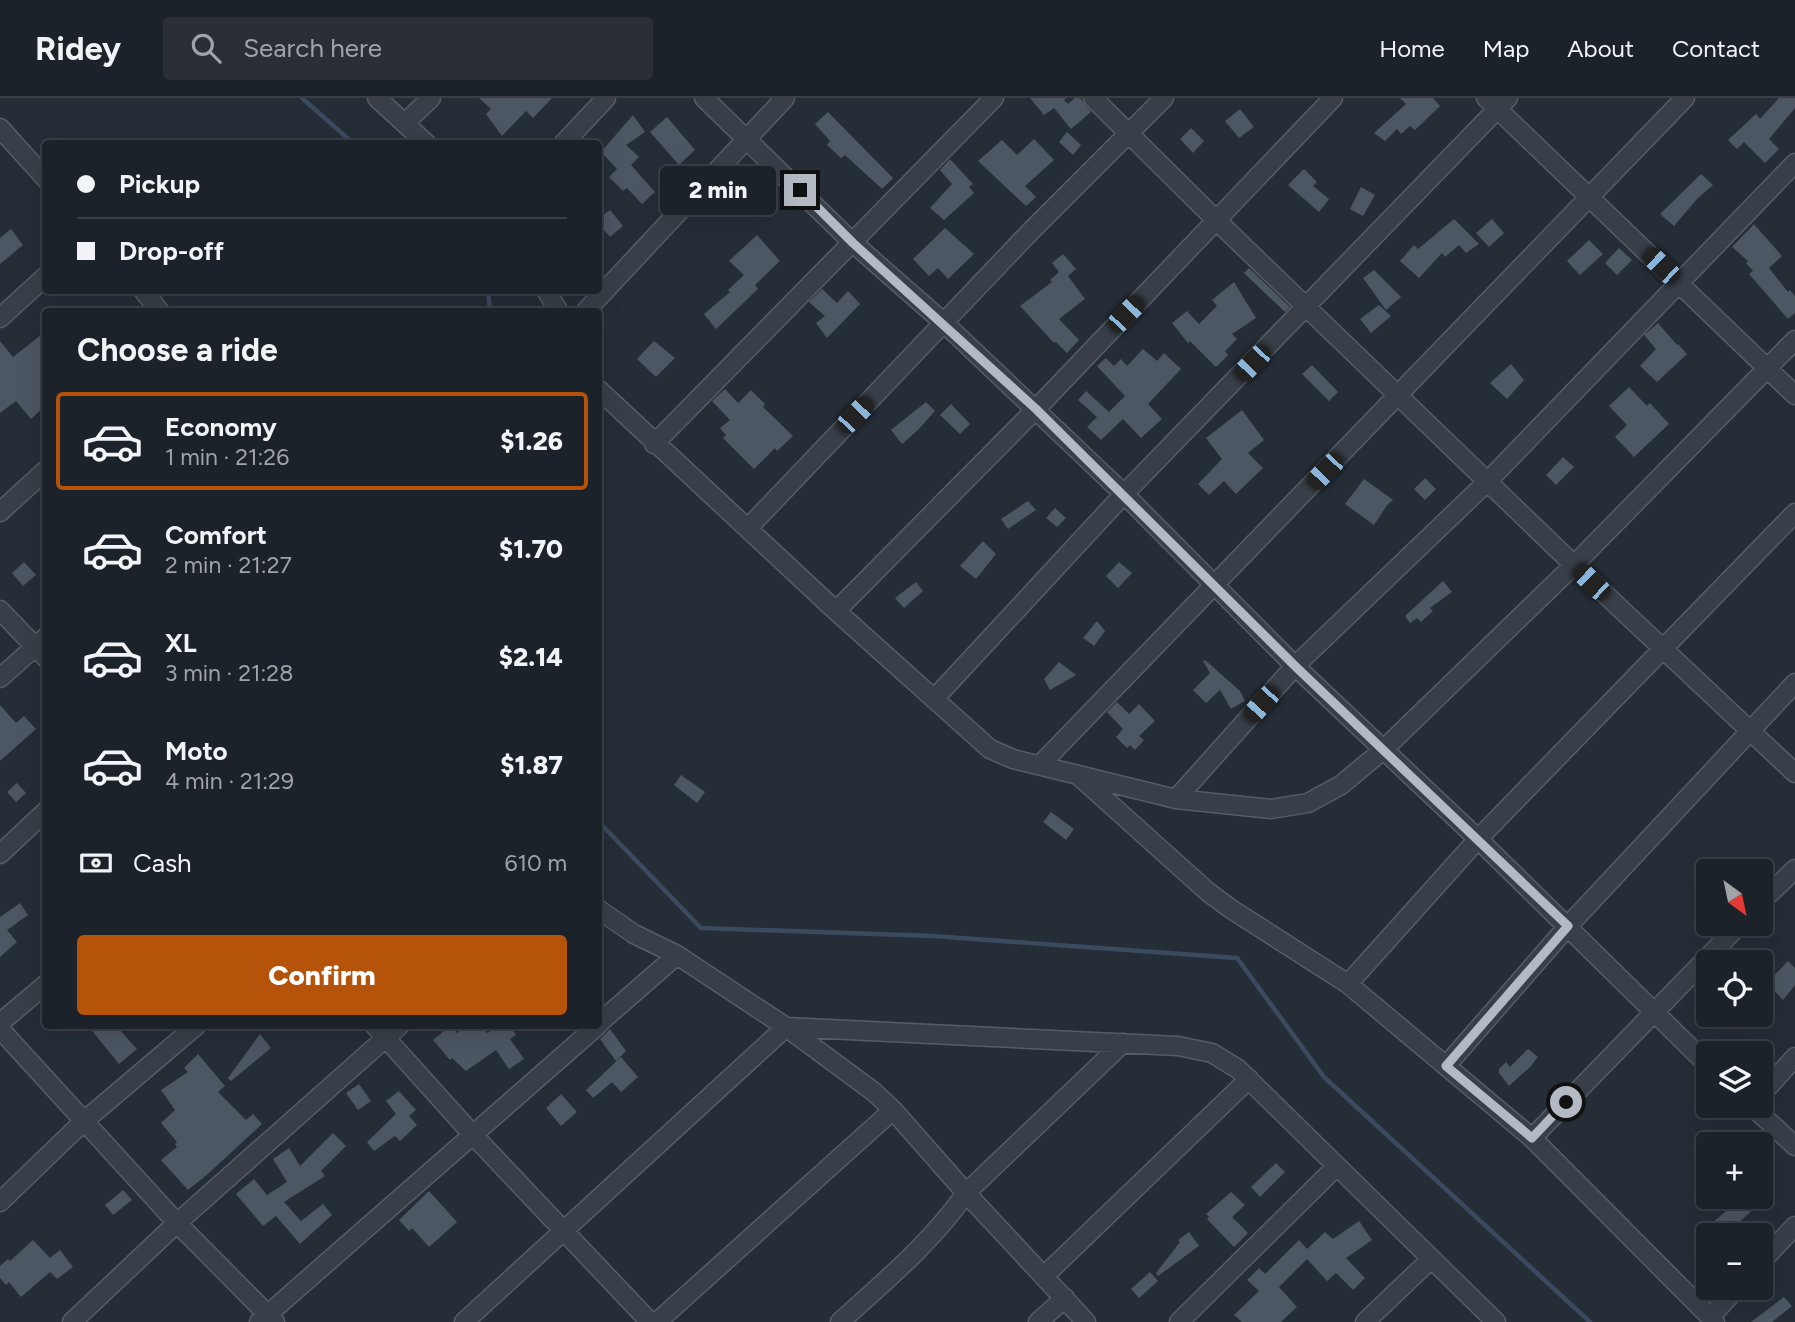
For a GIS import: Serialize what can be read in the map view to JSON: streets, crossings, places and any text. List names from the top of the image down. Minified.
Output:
{"north":"bottom right","page":{"header":"Ridey","search":"Search here","nav":["Home","Map","About","Contact"],"banner":["Pickup","Drop-off"],"bubble":"2 min","heading":"Choose a ride","list":[{"name":"Economy","note":"1 min · 21:26","value":"$1.26"},{"name":"Comfort","note":"2 min · 21:27","value":"$1.70"},{"name":"XL","note":"3 min · 21:28","value":"$2.14"},{"name":"Moto","note":"4 min · 21:29","value":"$1.87"}],"pay":["Cash","610 m"],"map_buttons":["+","−"],"buttons":"Confirm"}}
